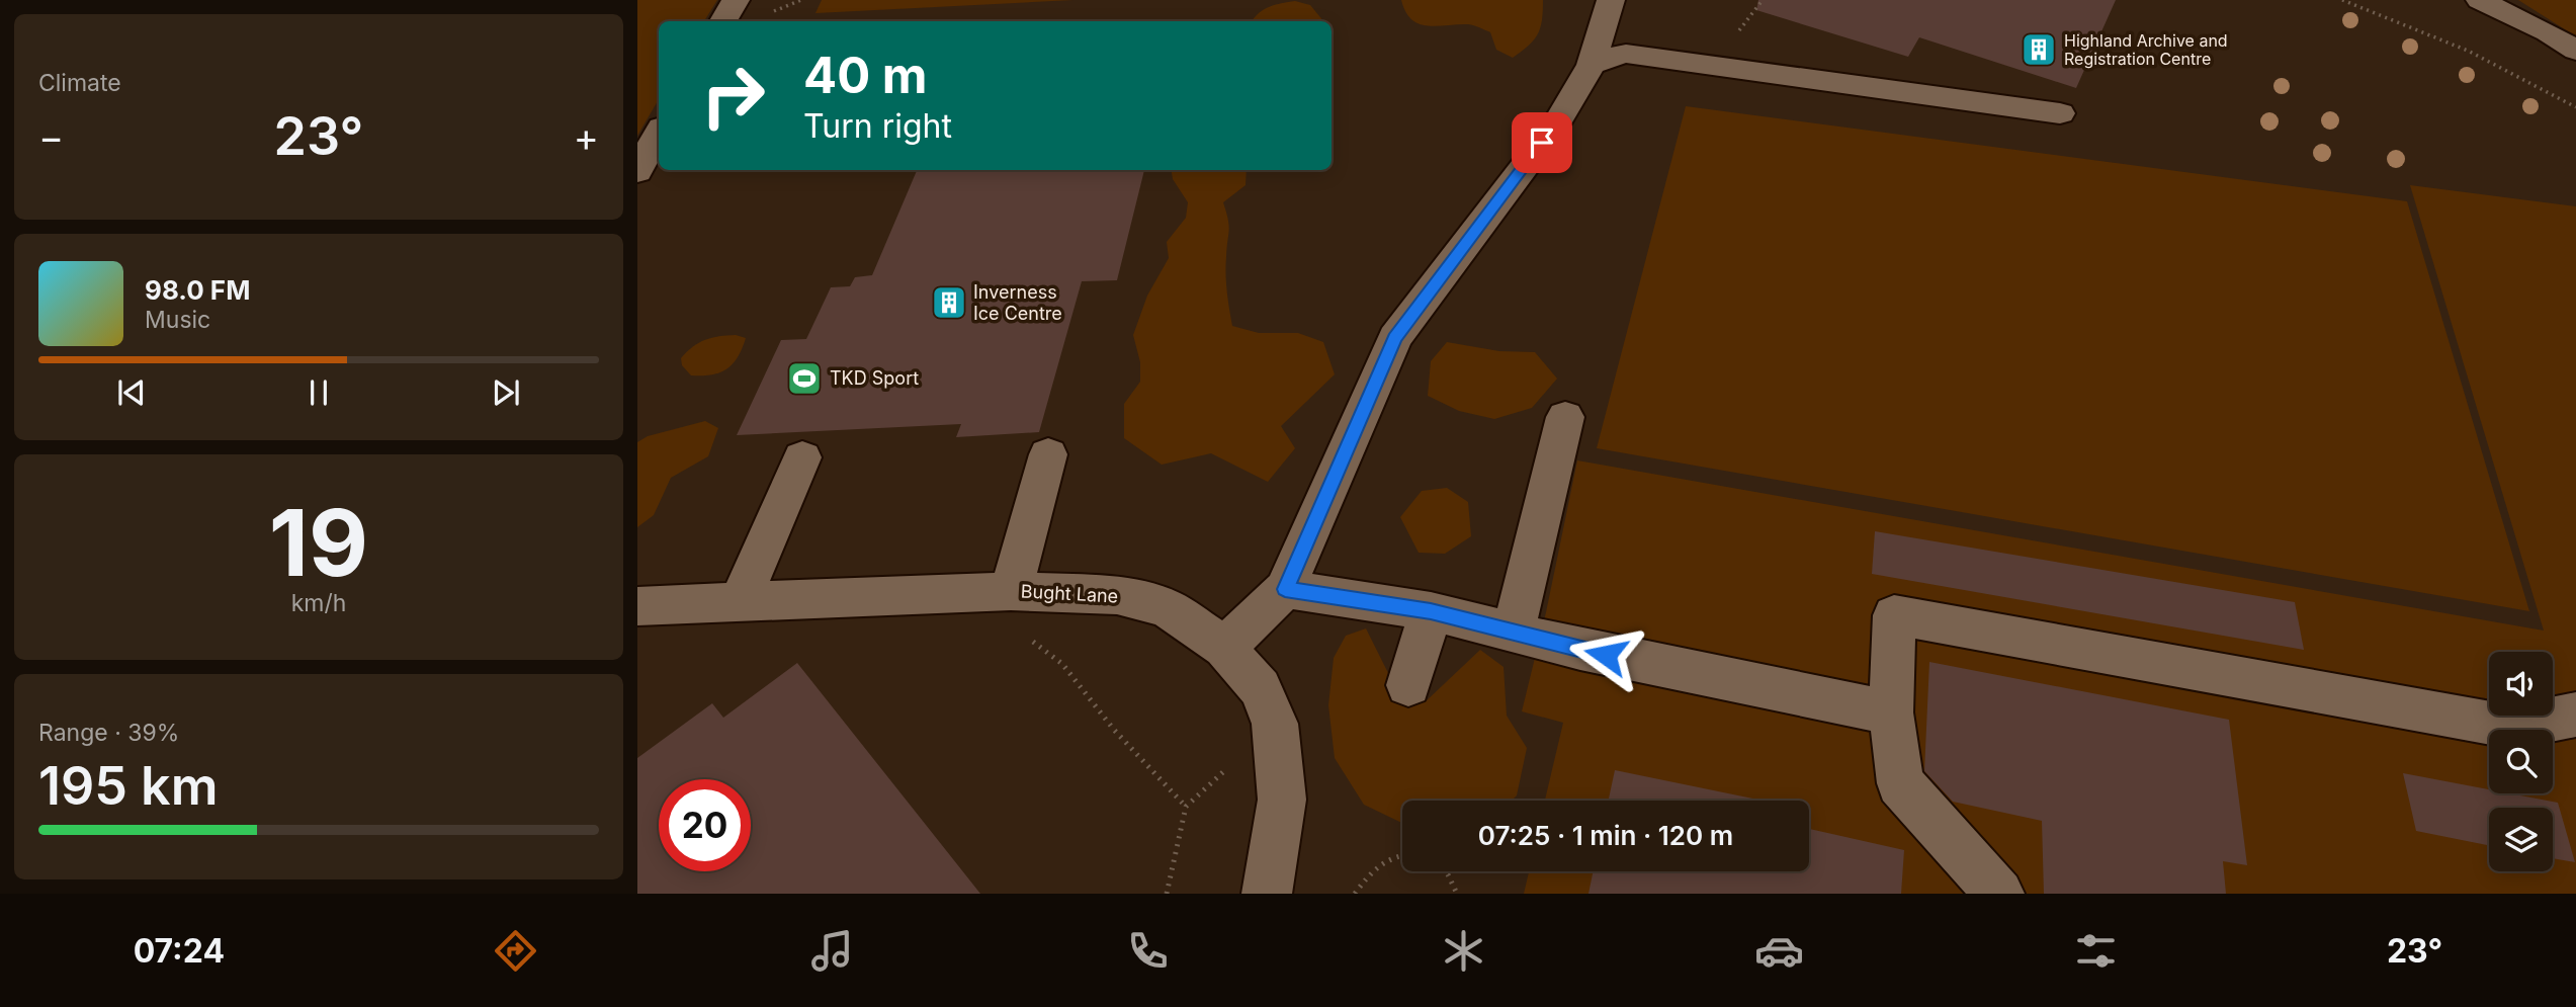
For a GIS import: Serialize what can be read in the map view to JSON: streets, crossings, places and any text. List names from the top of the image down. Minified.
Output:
{"streets":{"street":["Bught Lane"]},"places":{"building":["Highland Archive and Registration Centre","Inverness Ice Centre"],"sports":["TKD Sport"]},"page":{"tile":["Climate",["19","km/h"],["Range · 39%","195 km"]],"turn":["40 m","Turn right"],"heat":["−","23°","+"],"song":["98.0 FM","Music"],"limit":"20","trip":"07:25 · 1 min · 120 m","tabs":["07:24","23°"]}}
